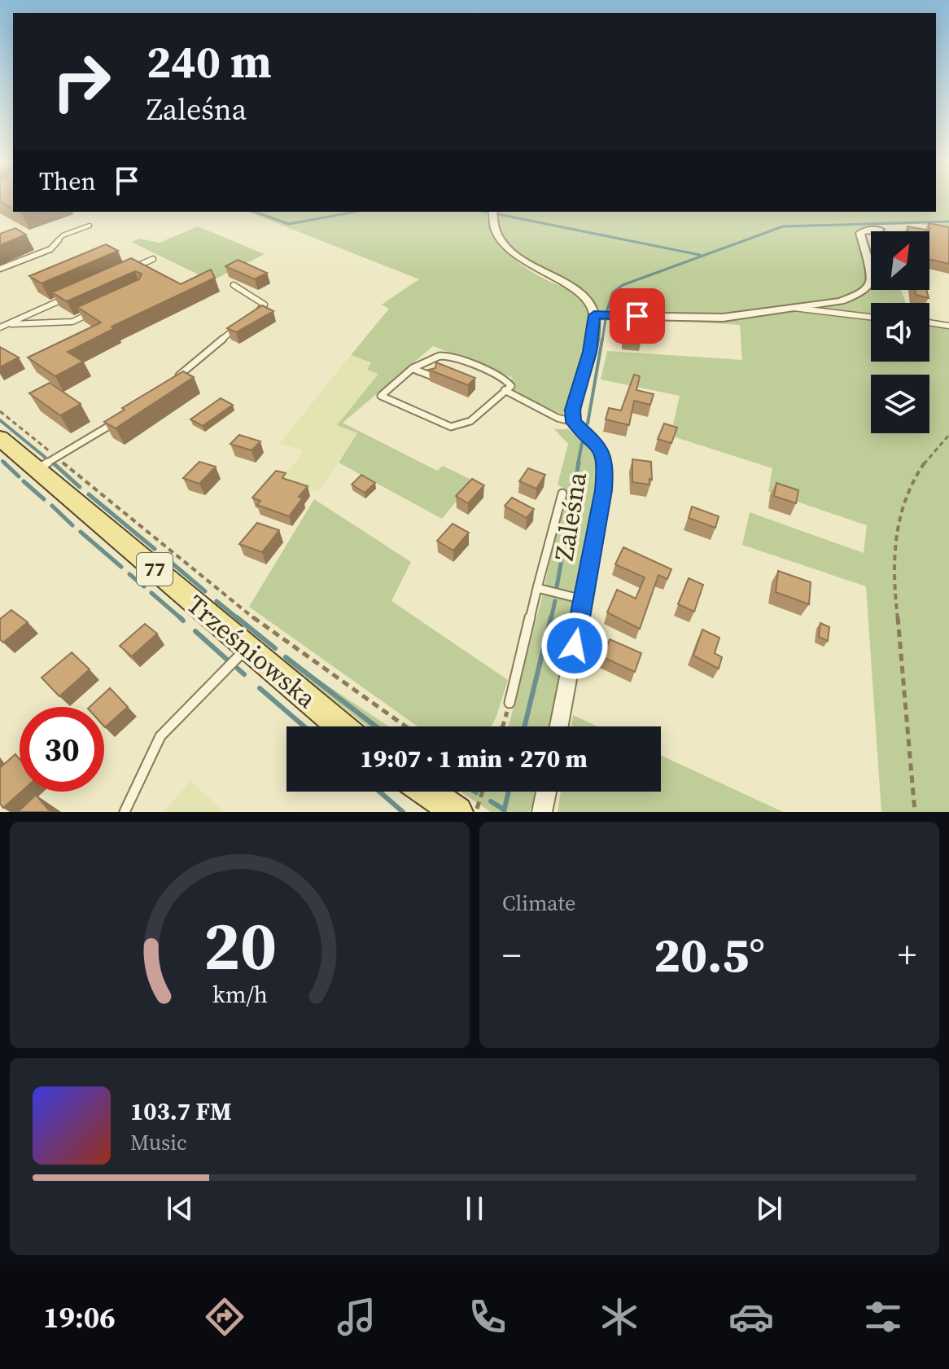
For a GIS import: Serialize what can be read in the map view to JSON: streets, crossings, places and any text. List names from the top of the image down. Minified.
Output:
{"streets":{"main road":["77","Trześniowska"],"street":["Zaleśna"]},"north":"top right","page":{"turn":["240 m","Zaleśna"],"then":"Then","limit":"30","trip":"19:07 · 1 min · 270 m","tile":"Climate","heat":["−","20.5°","+"],"song":["103.7 FM","Music"],"tabs":"19:06","gauge":["20","km/h"]}}
